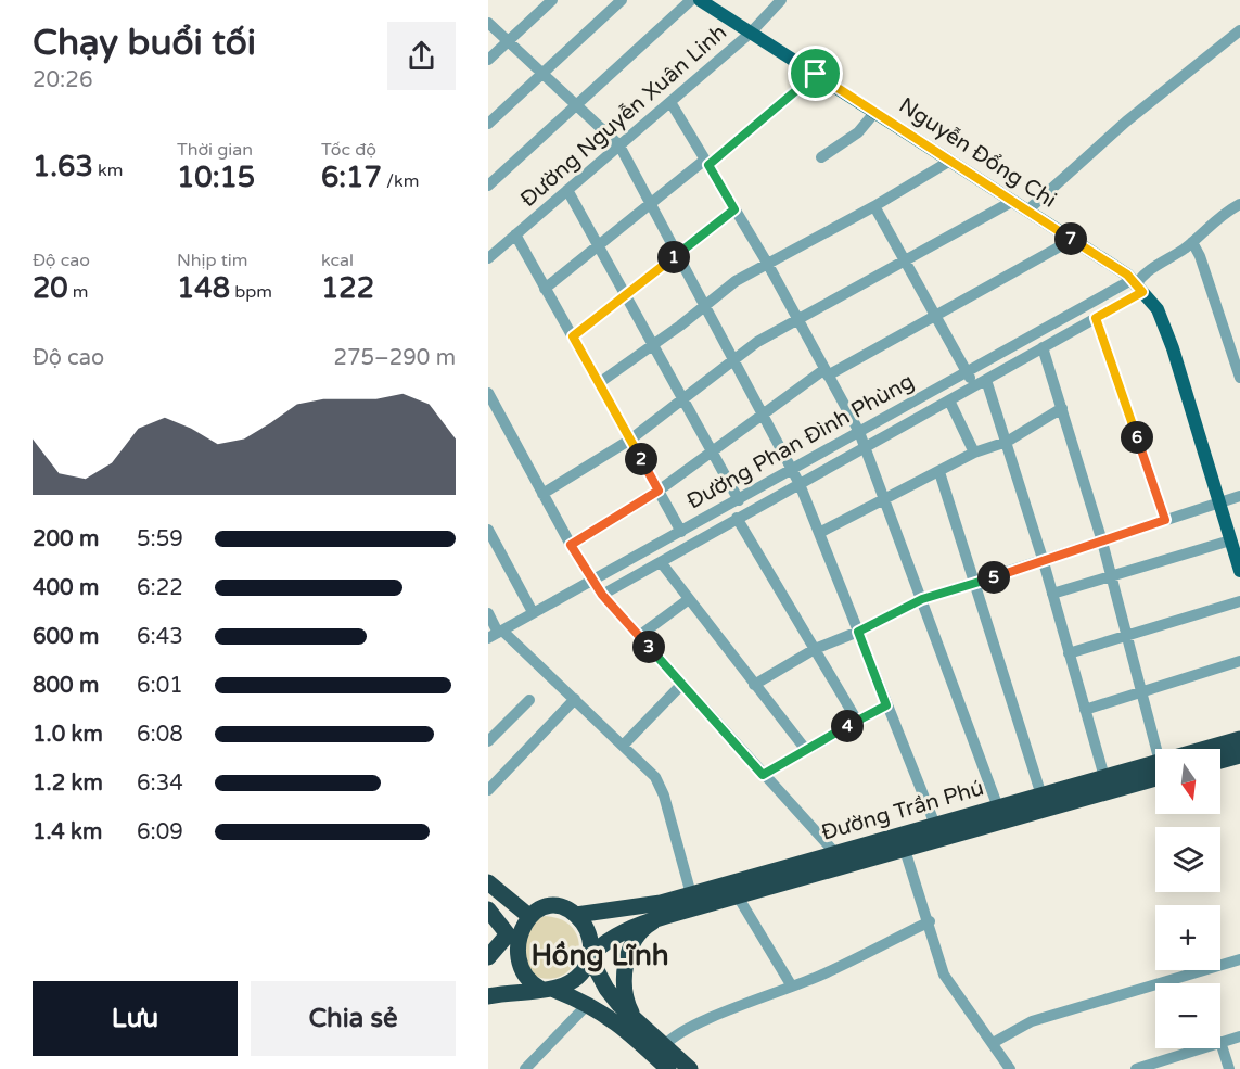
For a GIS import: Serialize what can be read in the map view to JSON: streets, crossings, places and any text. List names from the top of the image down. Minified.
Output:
{"streets":{"highway":["Đường Trần Phú"],"main road":["Nguyễn Đổng Chi"],"street":["Đường Nguyễn Xuân Linh","Đường Phan Đình Phùng"]},"crossings":[["Đường Nguyễn Xuân Linh","Nguyễn Đổng Chi"],["Nguyễn Đổng Chi","Đường Phan Đình Phùng"]],"districts":["Hồng Lĩnh"],"north":"bottom","page":{"heading":["Chạy buổi tối","20:26"],"stats":[["1.63 km"],["Thời gian","10:15"],["Tốc độ","6:17 /km"],["Độ cao","20 m"],["Nhịp tim","148 bpm"],["kcal","122"]],"pins":["7","1","6","2","5","3","4"],"chart":["Độ cao","275–290 m"],"list":[{"name":"200 m","note":"5:59"},{"name":"400 m","note":"6:22"},{"name":"600 m","note":"6:43"},{"name":"800 m","note":"6:01"},{"name":"1.0 km","note":"6:08"},{"name":"1.2 km","note":"6:34"},{"name":"1.4 km","note":"6:09"}],"map_buttons":["+","−"],"buttons":["Lưu","Chia sẻ"]}}
